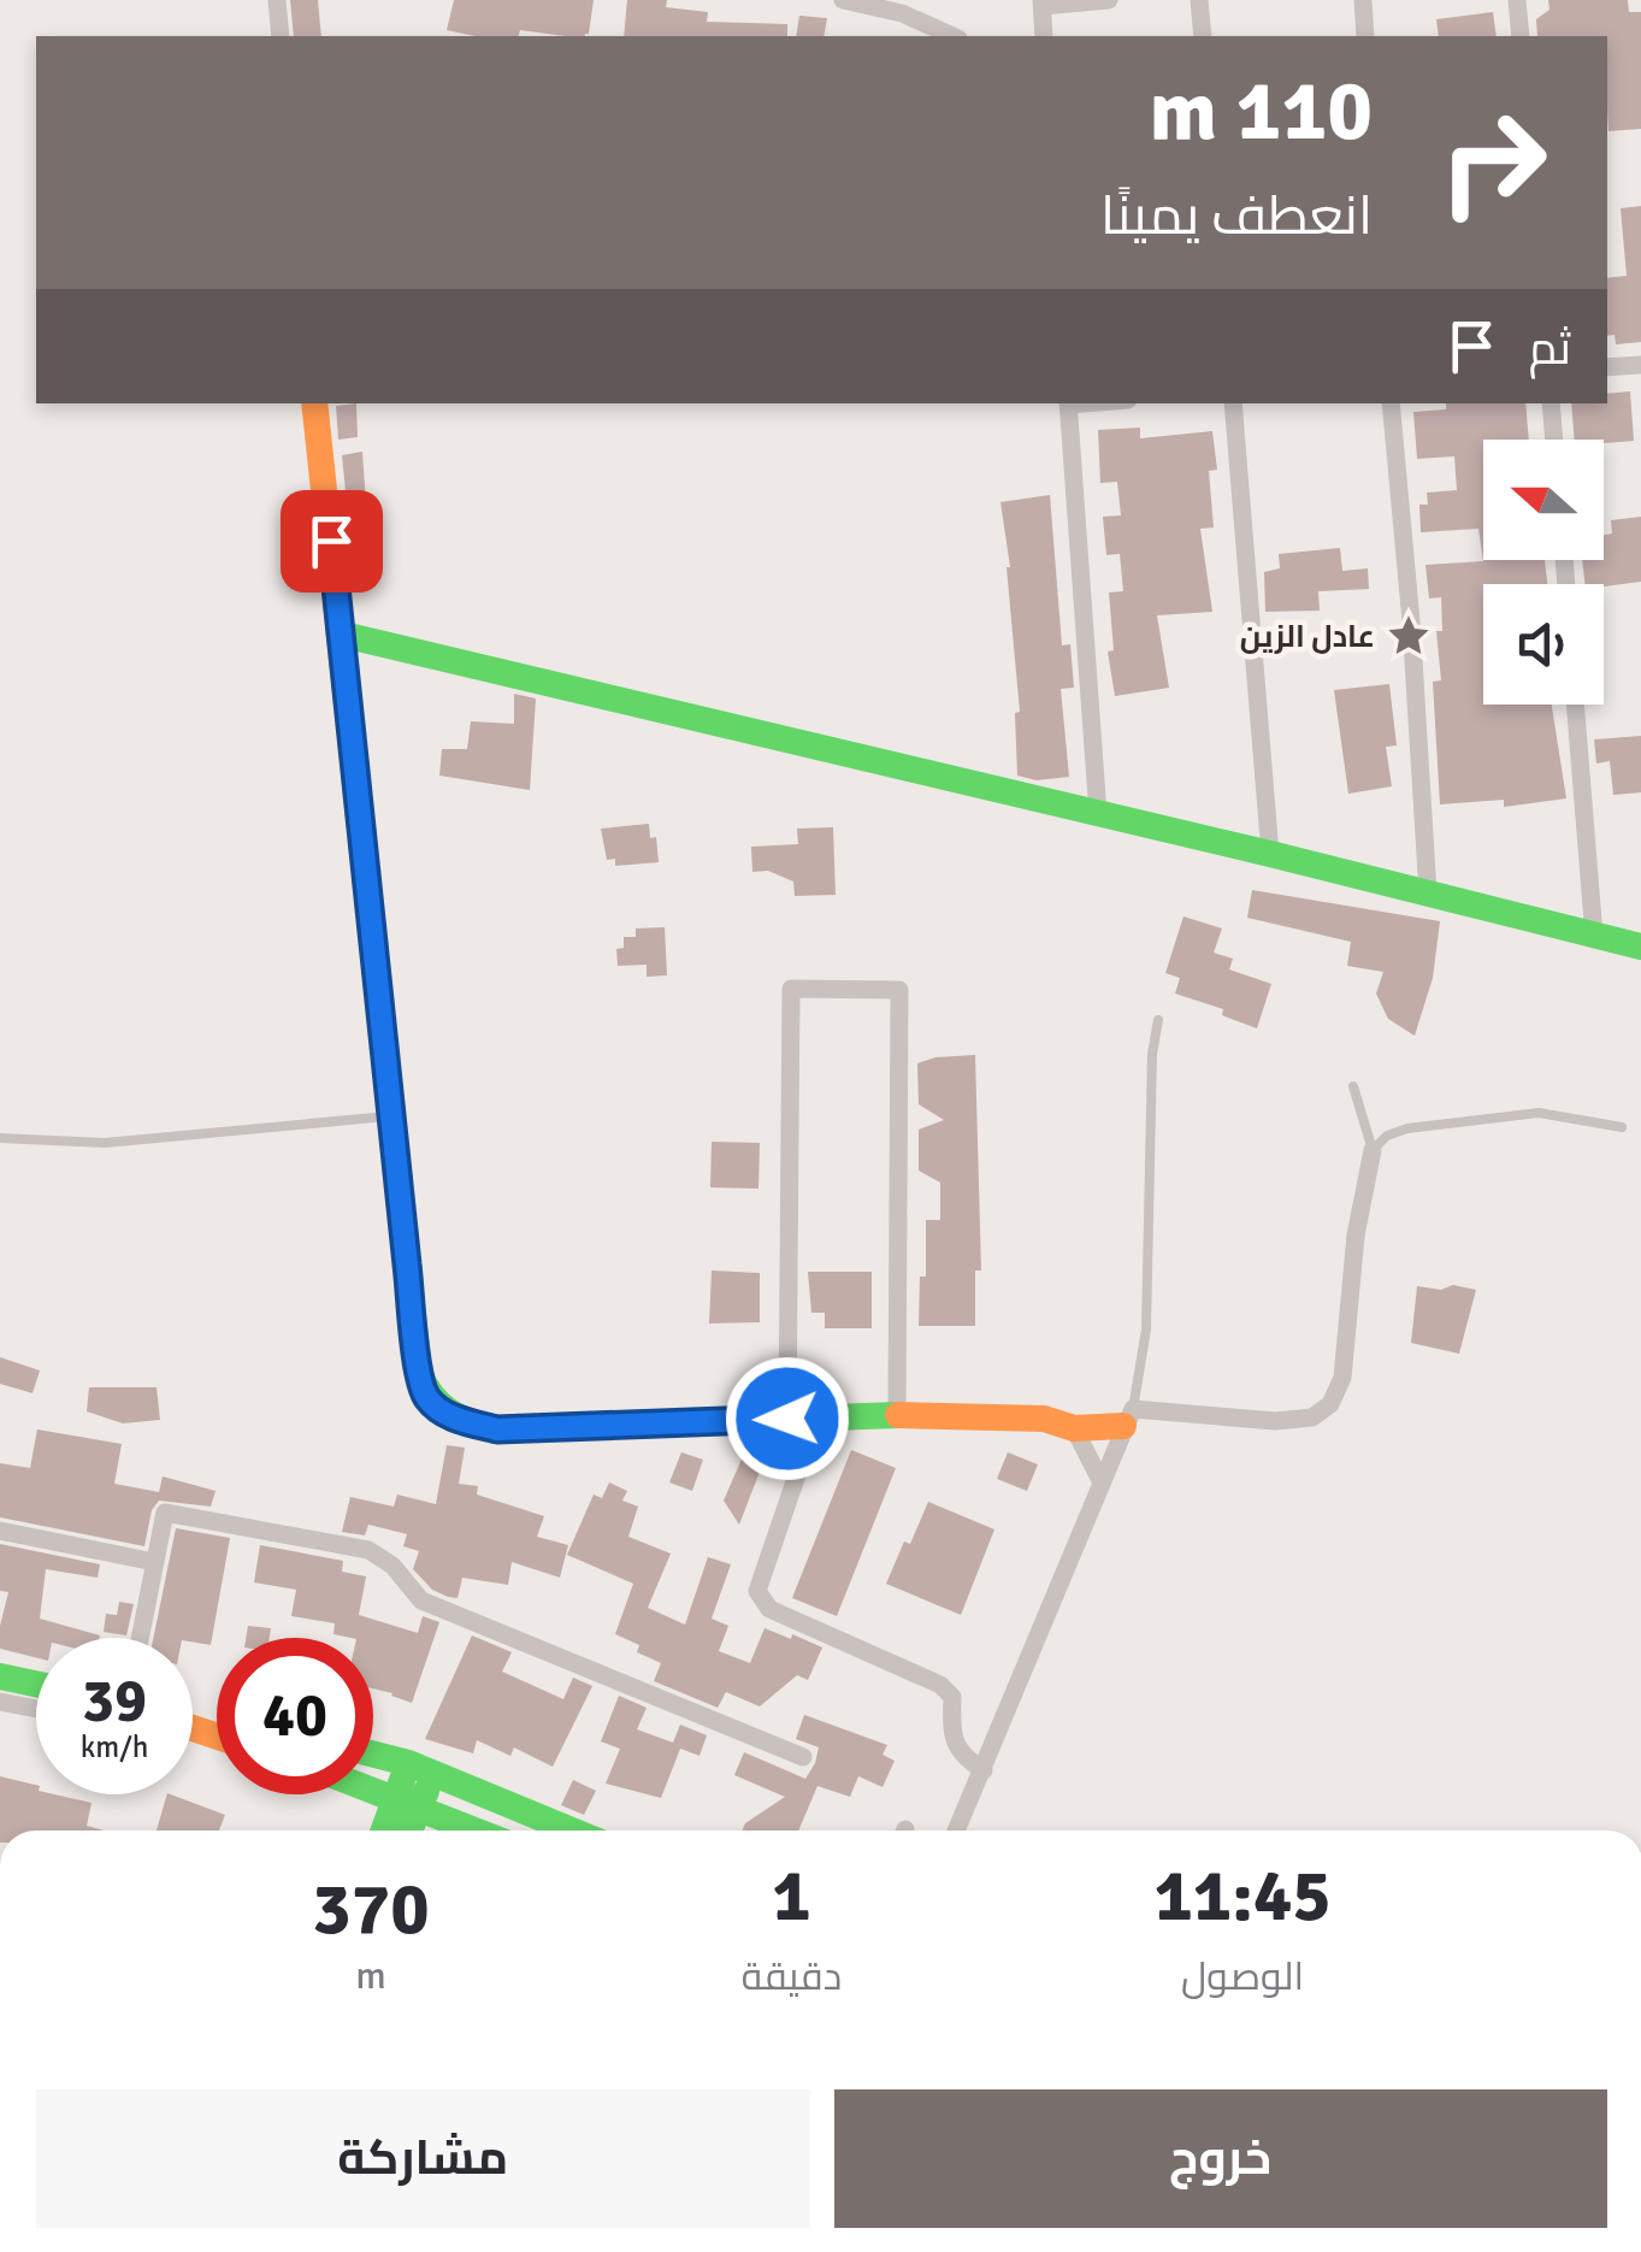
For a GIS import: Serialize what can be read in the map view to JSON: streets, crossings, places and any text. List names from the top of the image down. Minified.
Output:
{"places":{"place":["عادل الزين"]},"north":"left","page":{"turn":["110 m","انعطف يمينًا"],"then":"ثم","speed":"39 km/h","limit":"40","eta":["11:45","الوصول","1","دقيقة","370","m"],"buttons":["خروج","مشاركة"]}}
